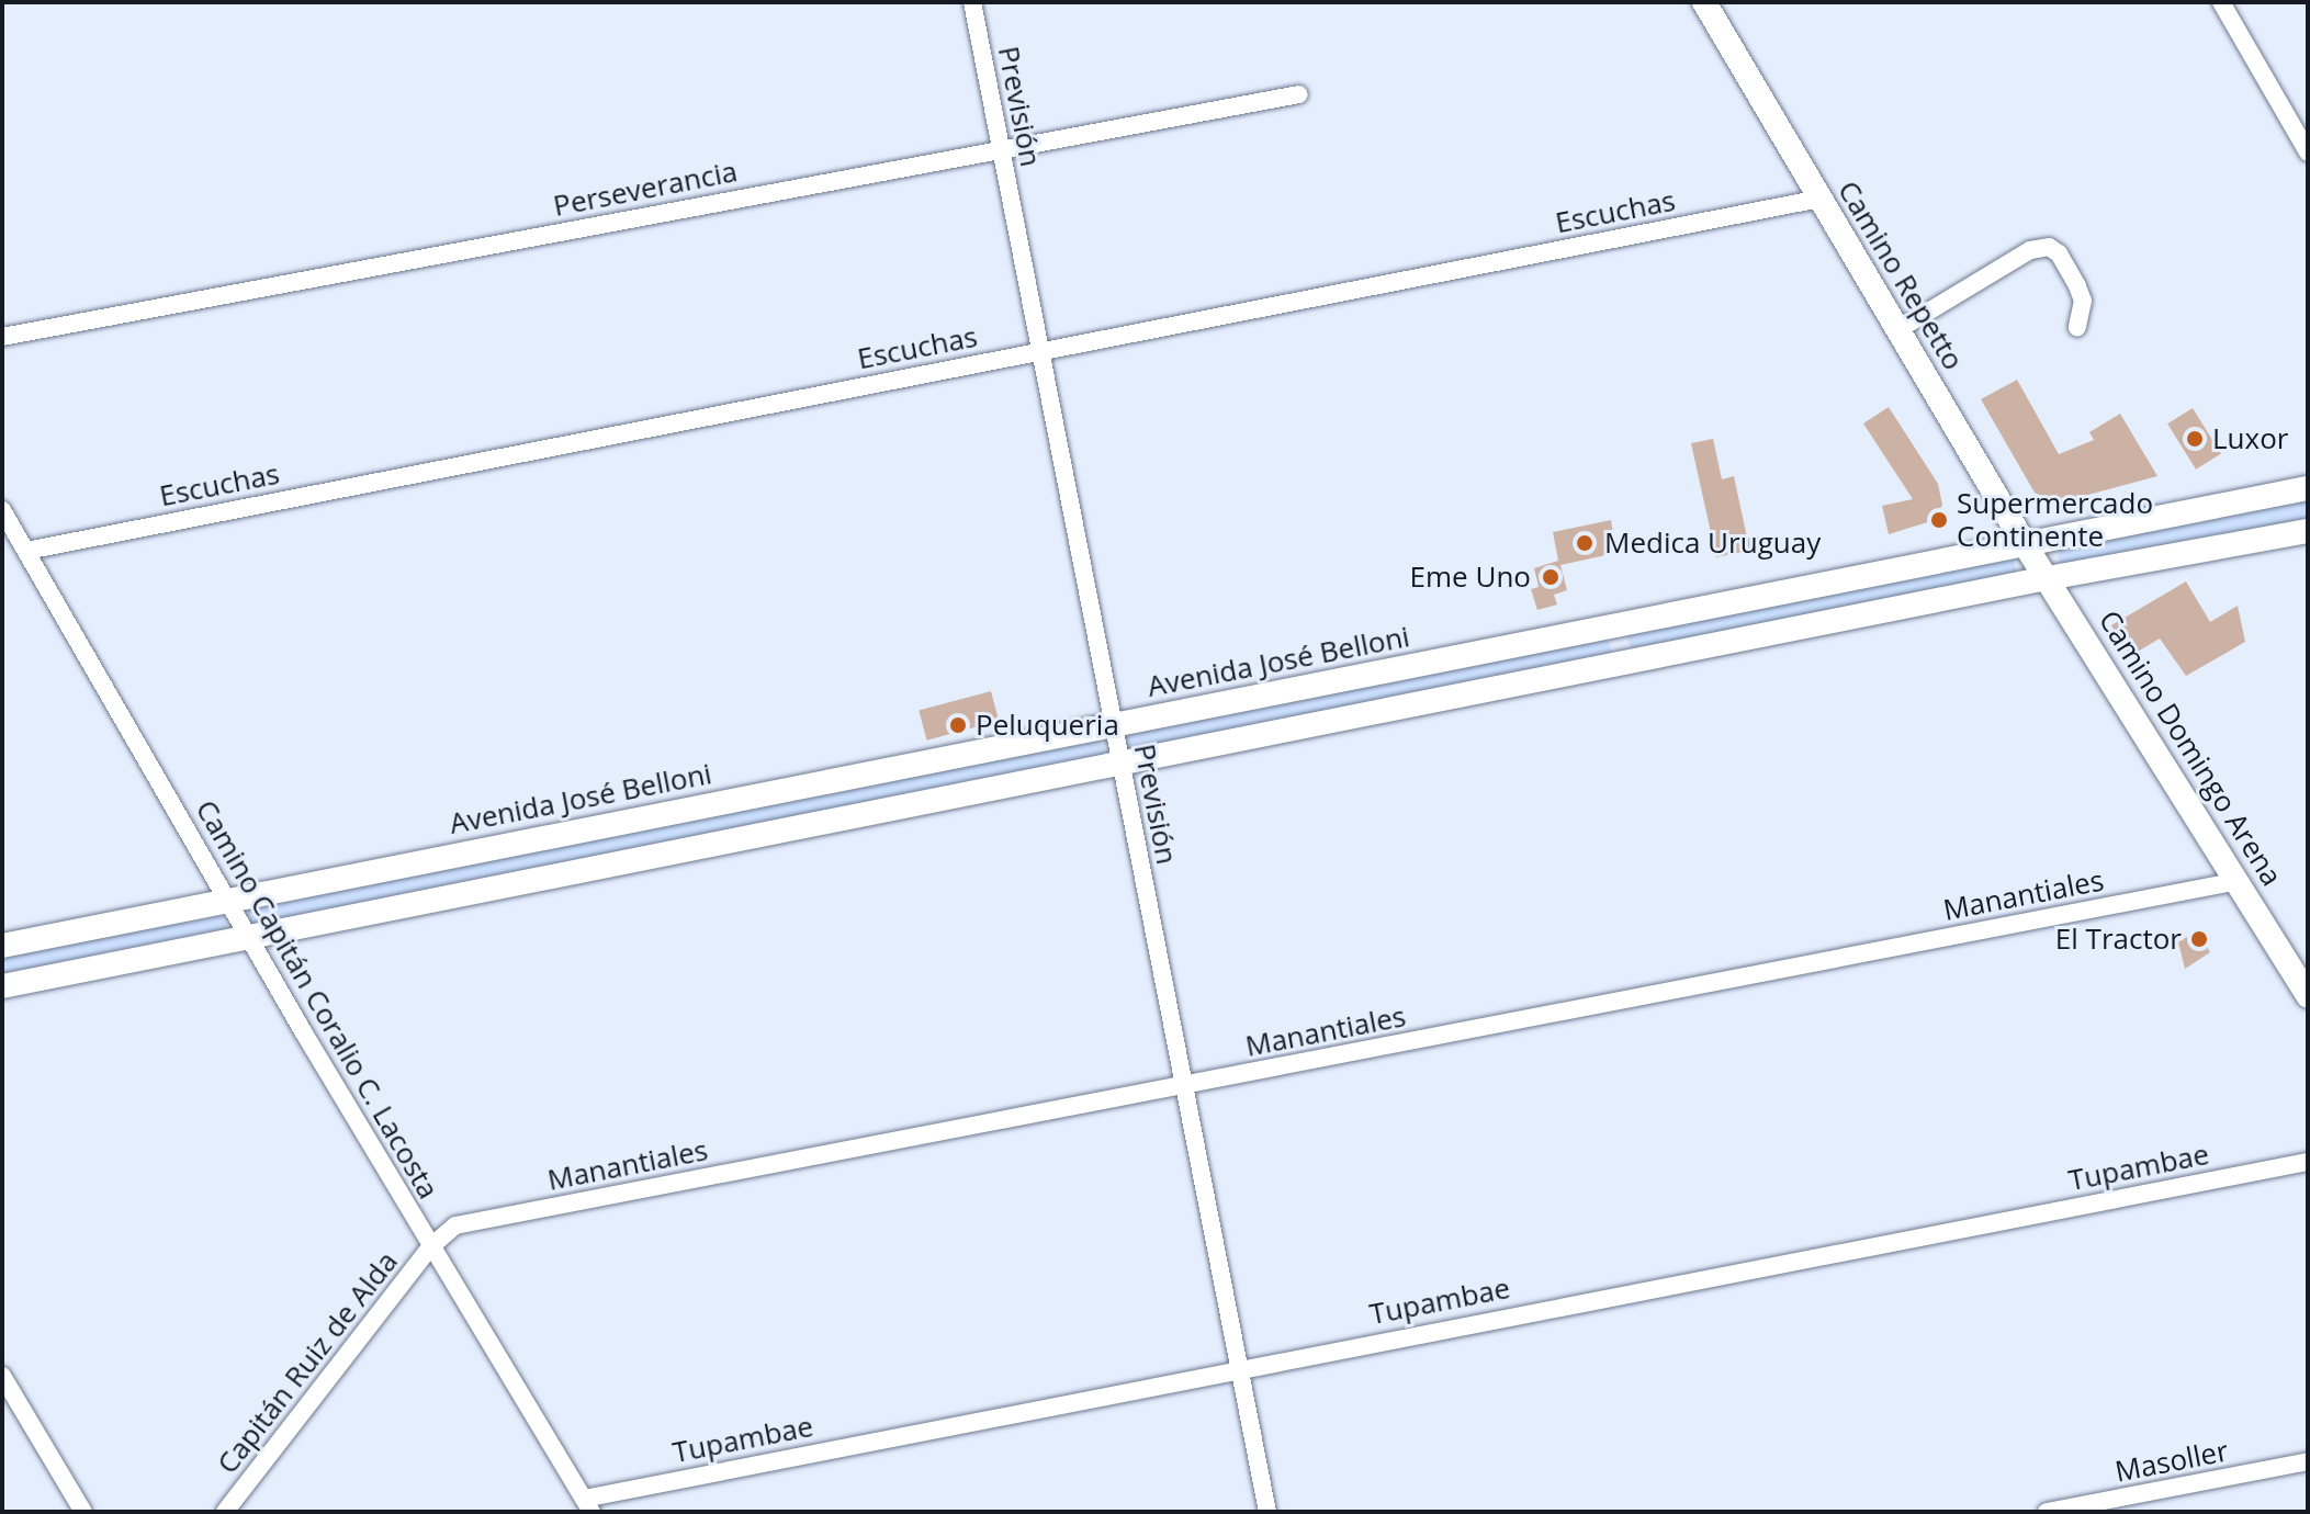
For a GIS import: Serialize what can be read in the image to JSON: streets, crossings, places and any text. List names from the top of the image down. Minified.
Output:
{"streets":{"main road":["Camino Repetto","Avenida José Belloni","Camino Domingo Arena"],"street":["Previsión","Perseverancia","Escuchas","Manantiales","Camino Capitán Coralio C. Lacosta","Tupambae","Capitán Ruiz de Alda","Masoller"]},"crossings":[["Previsión","Perseverancia"],["Previsión","Escuchas"],["Previsión","Avenida José Belloni"],["Previsión","Manantiales"],["Previsión","Tupambae"],["Escuchas","Camino Repetto"],["Escuchas","Camino Capitán Coralio C. Lacosta"],["Camino Repetto","Avenida José Belloni"],["Camino Repetto","Camino Domingo Arena"],["Avenida José Belloni","Camino Capitán Coralio C. Lacosta"],["Camino Domingo Arena","Manantiales"],["Manantiales","Camino Capitán Coralio C. Lacosta"],["Manantiales","Capitán Ruiz de Alda"],["Camino Capitán Coralio C. Lacosta","Tupambae"],["Camino Capitán Coralio C. Lacosta","Capitán Ruiz de Alda"]],"places":["Luxor","Supermercado Continente","Medica Uruguay","Eme Uno","Peluqueria","El Tractor"]}
